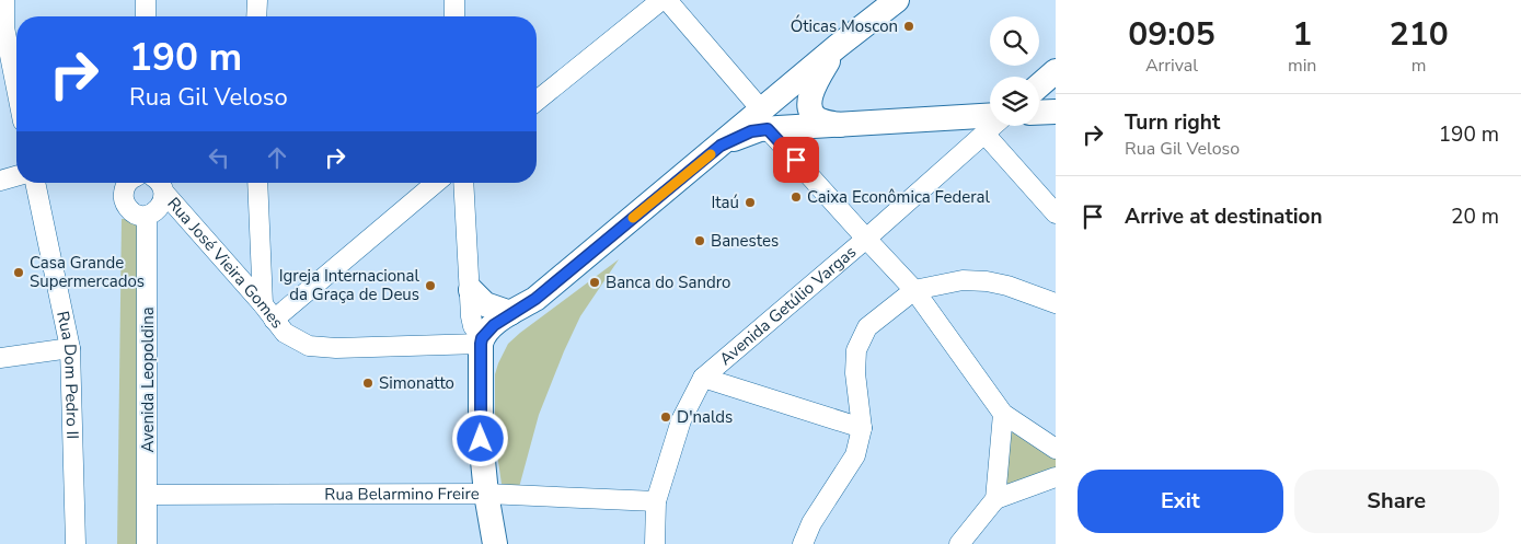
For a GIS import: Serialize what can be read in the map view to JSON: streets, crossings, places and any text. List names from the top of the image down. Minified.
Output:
{"streets":{"street":["Rua José Vieira Gomes","Avenida Getúlio Vargas","Rua Dom Pedro II","Avenida Leopoldina","Rua Belarmino Freire"]},"crossings":[["Avenida Getúlio Vargas","Rua Belarmino Freire"],["Avenida Leopoldina","Rua Belarmino Freire"]],"places":["Óticas Moscon","Caixa Econômica Federal","Itaú","Banestes","Casa Grande Supermercados","Banca do Sandro","Igreja Internacional da Graça de Deus","Simonatto","D'nalds"],"page":{"eta":["09:05","Arrival","1","min","210","m"],"turn":["190 m","Rua Gil Veloso"],"list":[{"name":"Turn right","note":"Rua Gil Veloso","value":"190 m"},{"name":"Arrive at destination","value":"20 m"}],"buttons":["Exit","Share"]}}
